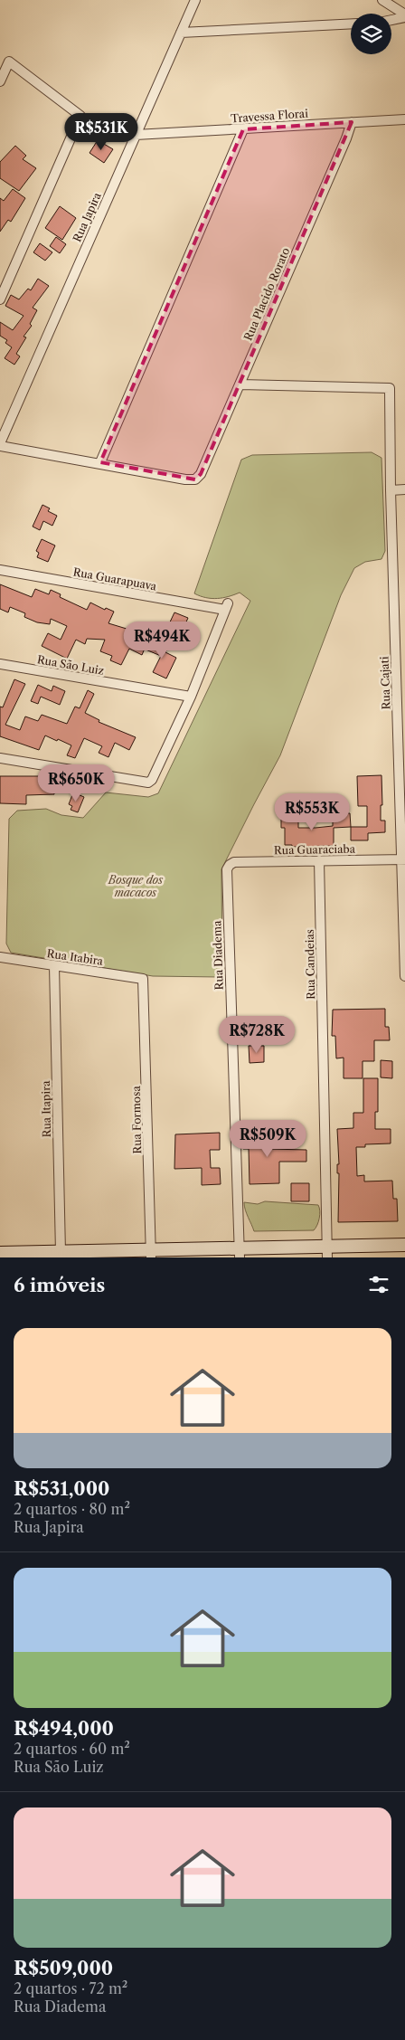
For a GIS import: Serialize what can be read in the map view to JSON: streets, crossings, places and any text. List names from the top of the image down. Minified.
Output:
{"streets":{"street":["Travessa Florai","Rua Japira","Rua Placido Rorato","Rua Guarapuava","Rua São Luiz","Rua Cajati","Rua Guaraciaba","Rua Diadema","Rua Itabira","Rua Candeias","Rua Itapira","Rua Formosa"]},"crossings":[["Travessa Florai","Rua Japira"],["Travessa Florai","Rua Placido Rorato"],["Rua Placido Rorato","Rua Cajati"],["Rua Guarapuava","Rua São Luiz"],["Rua Cajati","Rua Guaraciaba"],["Rua Guaraciaba","Rua Diadema"],["Rua Guaraciaba","Rua Candeias"],["Rua Itabira","Rua Itapira"],["Rua Itabira","Rua Formosa"]],"parks":["Bosque dos macacos"],"page":{"price":["R$531K","R$494K","R$650K","R$553K","R$728K","R$509K"],"heading":"6 imóveis","list":[{"name":"R$531,000","note":"2 quartos · 80 m² · Rua Japira"},{"name":"R$494,000","note":"2 quartos · 60 m² · Rua São Luiz"},{"name":"R$509,000","note":"2 quartos · 72 m² · Rua Diadema"}]}}
